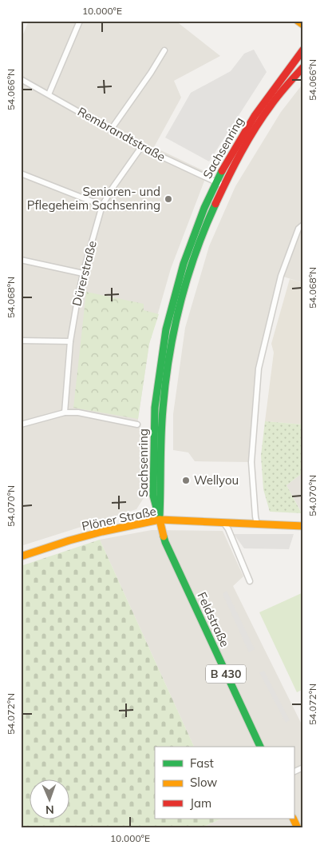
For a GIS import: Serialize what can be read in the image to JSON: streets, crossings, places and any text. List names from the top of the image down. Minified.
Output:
{"streets":{"main road":["Sachsenring","Plöner Straße","Feldstraße","B 430"],"street":["Rembrandtstraße","Dürerstraße"]},"crossings":[["Rembrandtstraße","Sachsenring"],["Rembrandtstraße","Dürerstraße"],["Sachsenring","Plöner Straße"],["Sachsenring","Feldstraße"],["Plöner Straße","Feldstraße"]],"places":["Senioren- und Pflegeheim Sachsenring","Wellyou"],"legend":["Fast","Slow","Jam"],"north":"bottom","coordinates":["10.000°E","54.066°N","54.068°N","54.070°N","54.072°N"]}
